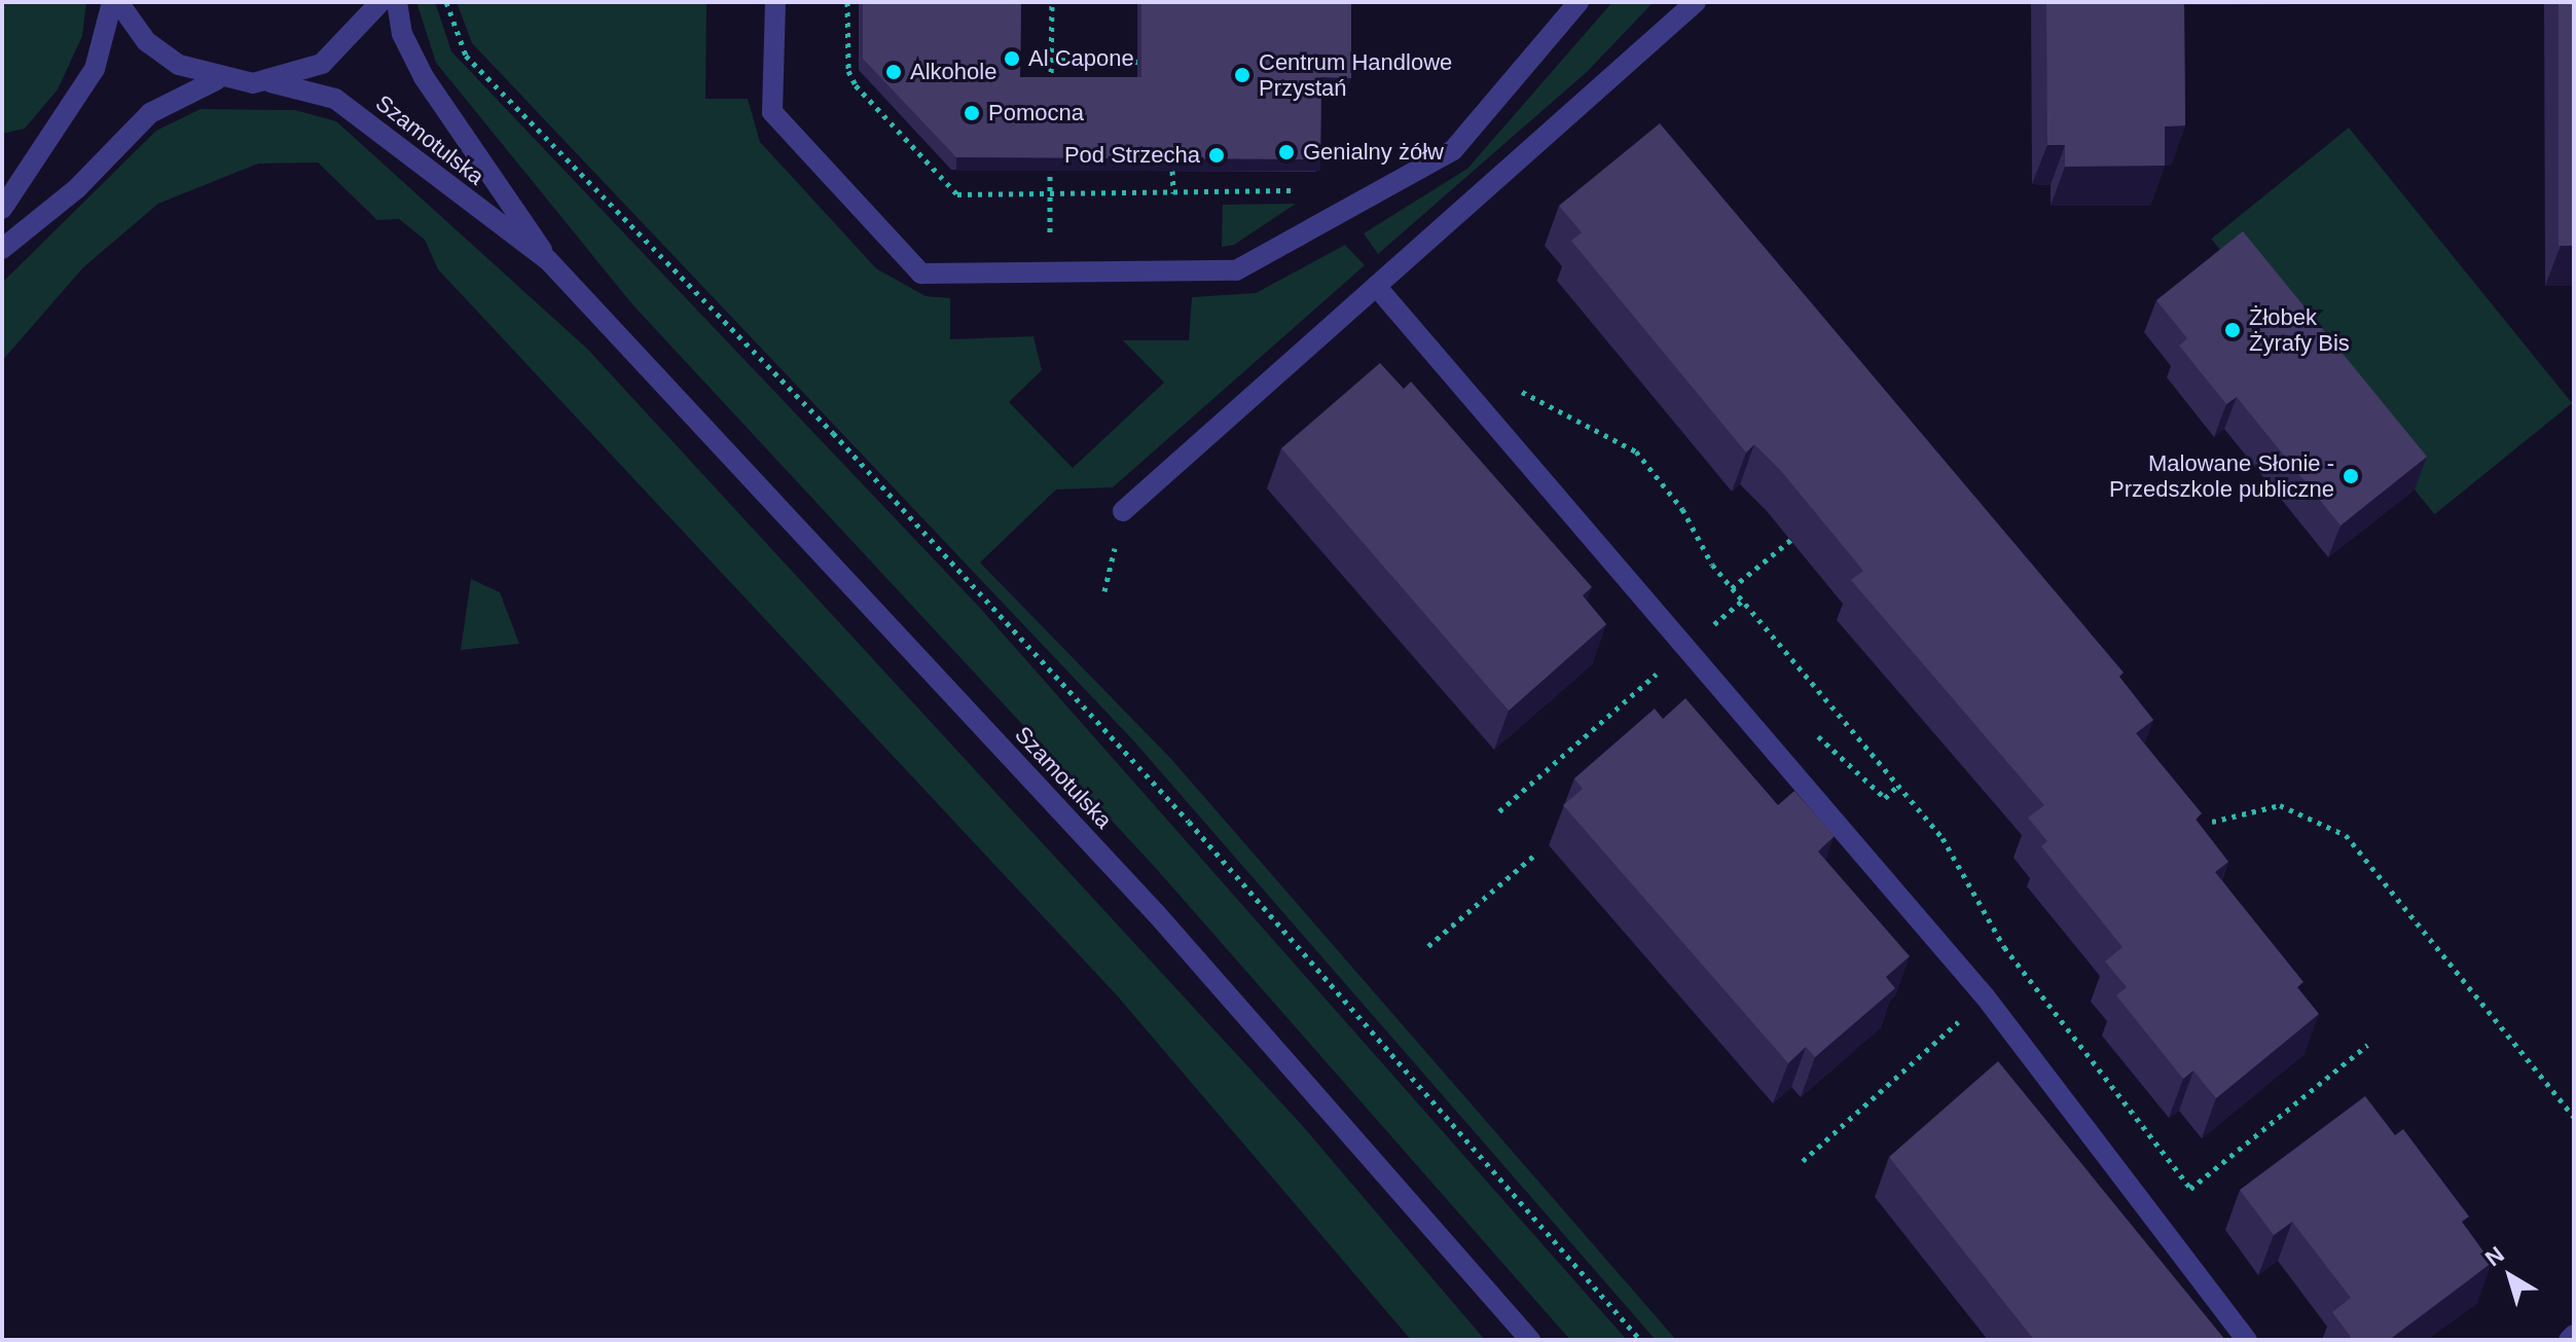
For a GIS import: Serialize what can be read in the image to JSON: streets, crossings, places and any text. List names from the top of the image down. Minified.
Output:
{"streets":{"street":["Szamotulska"]},"places":["Al Capone","Alkohole","Centrum Handlowe Przystań","Pomocna","Genialny żółw","Pod Strzecha","Żłobek Żyrafy Bis","Malowane Słonie - Przedszkole publiczne"],"north":"top left"}
